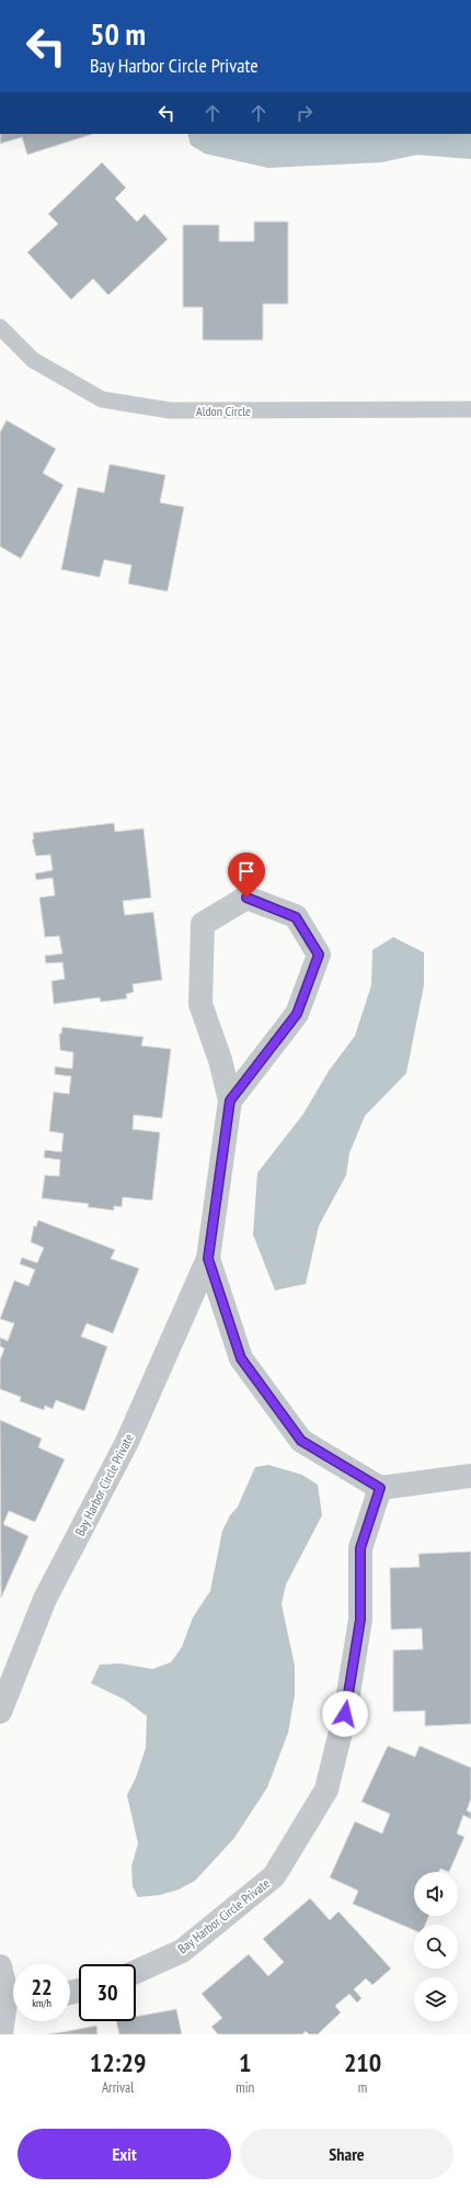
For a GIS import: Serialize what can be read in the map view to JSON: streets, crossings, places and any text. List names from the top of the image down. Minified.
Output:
{"streets":{"street":["Bay Harbor Circle Private"],"lane":["Aldon Circle"]},"page":{"turn":["50 m","Bay Harbor Circle Private"],"speed":"22 km/h","limit":"30","eta":["12:29","Arrival","1","min","210","m"],"buttons":["Exit","Share"]}}
